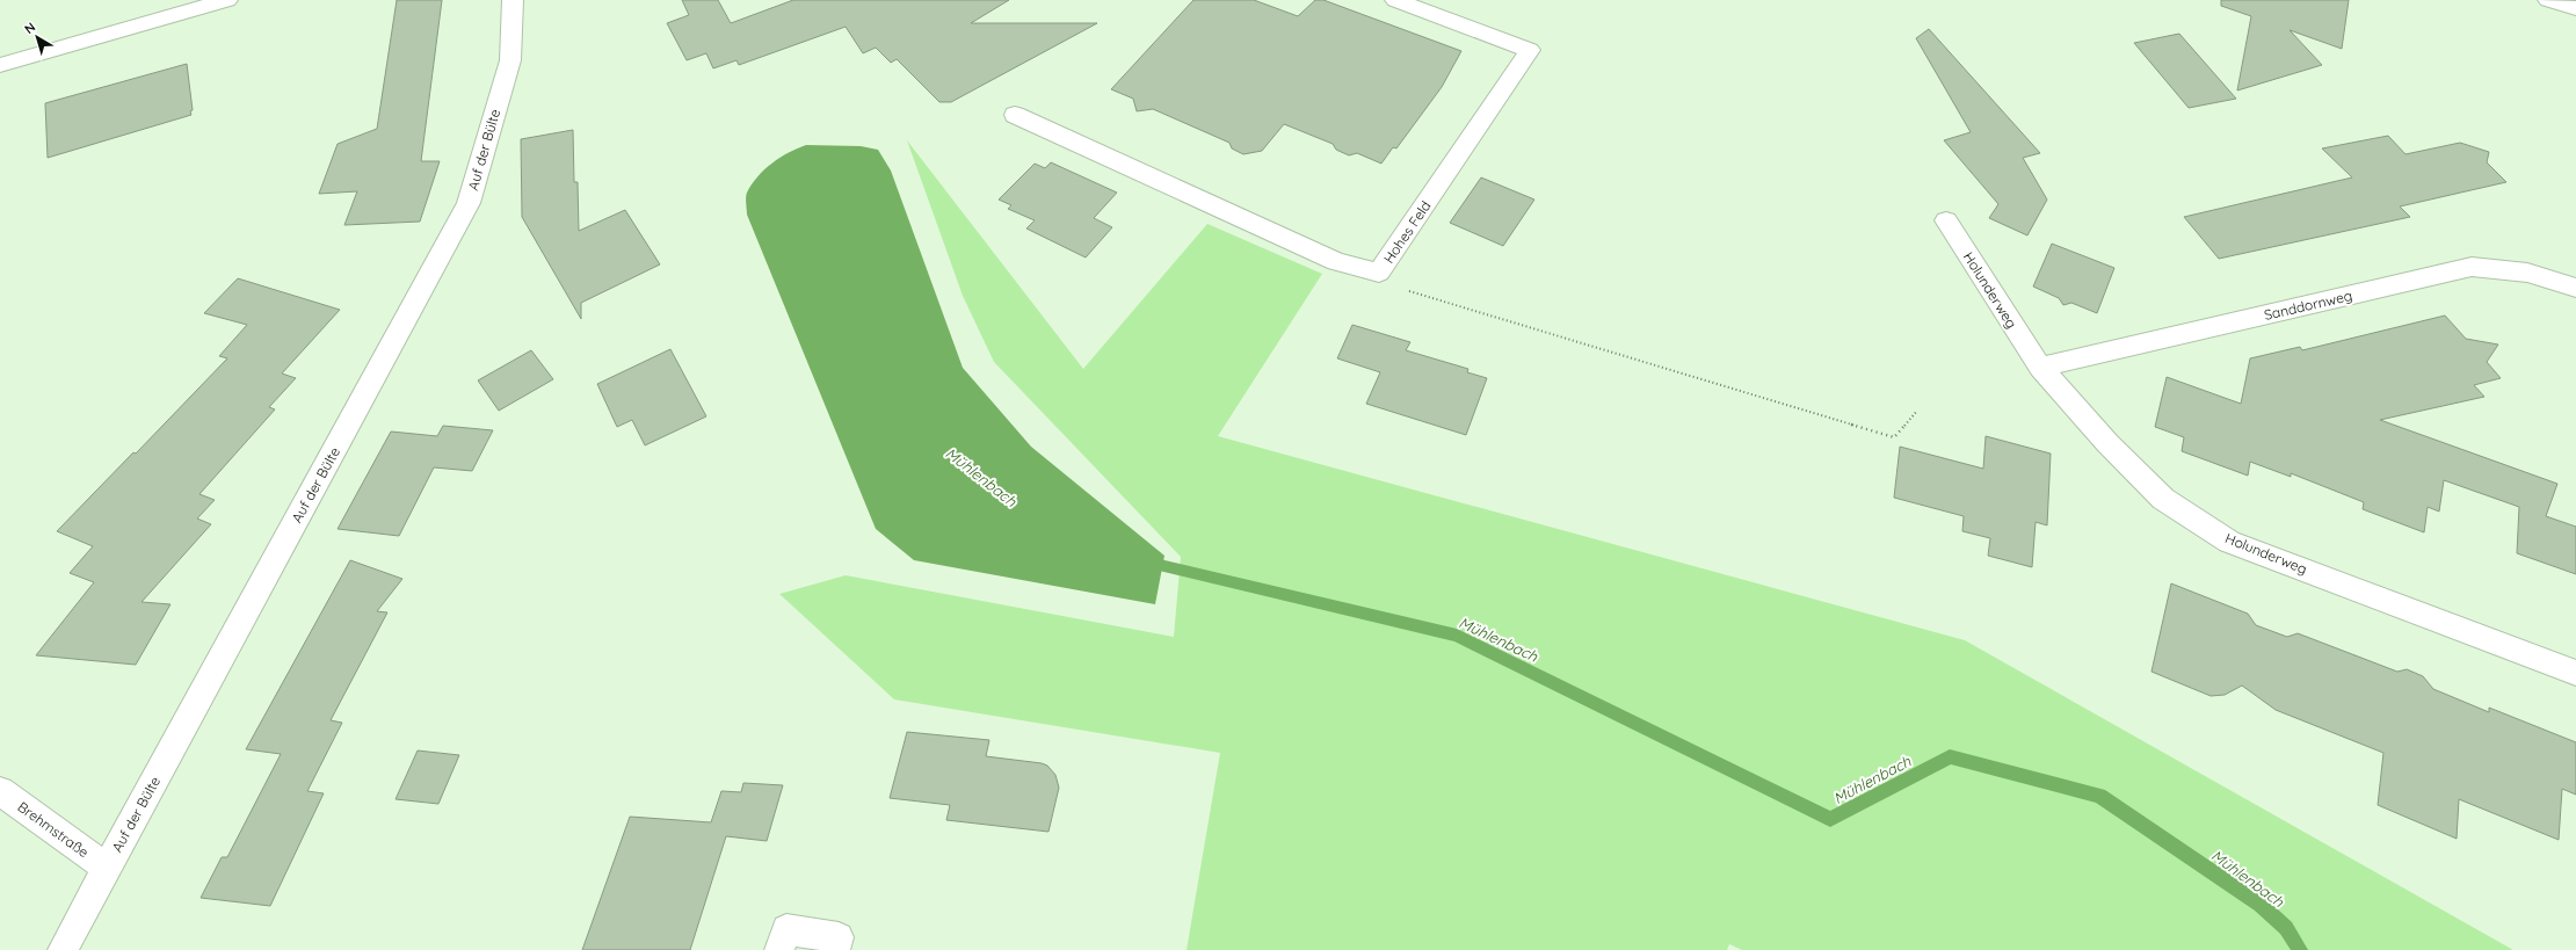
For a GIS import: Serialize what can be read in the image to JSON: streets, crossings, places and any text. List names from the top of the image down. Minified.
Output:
{"streets":{"street":["Auf der Bülte","Hohes Feld","Holunderweg","Sanddornweg","Brehmstraße"]},"crossings":[["Auf der Bülte","Brehmstraße"],["Holunderweg","Sanddornweg"]],"water":["Mühlenbach"],"north":"top left"}
